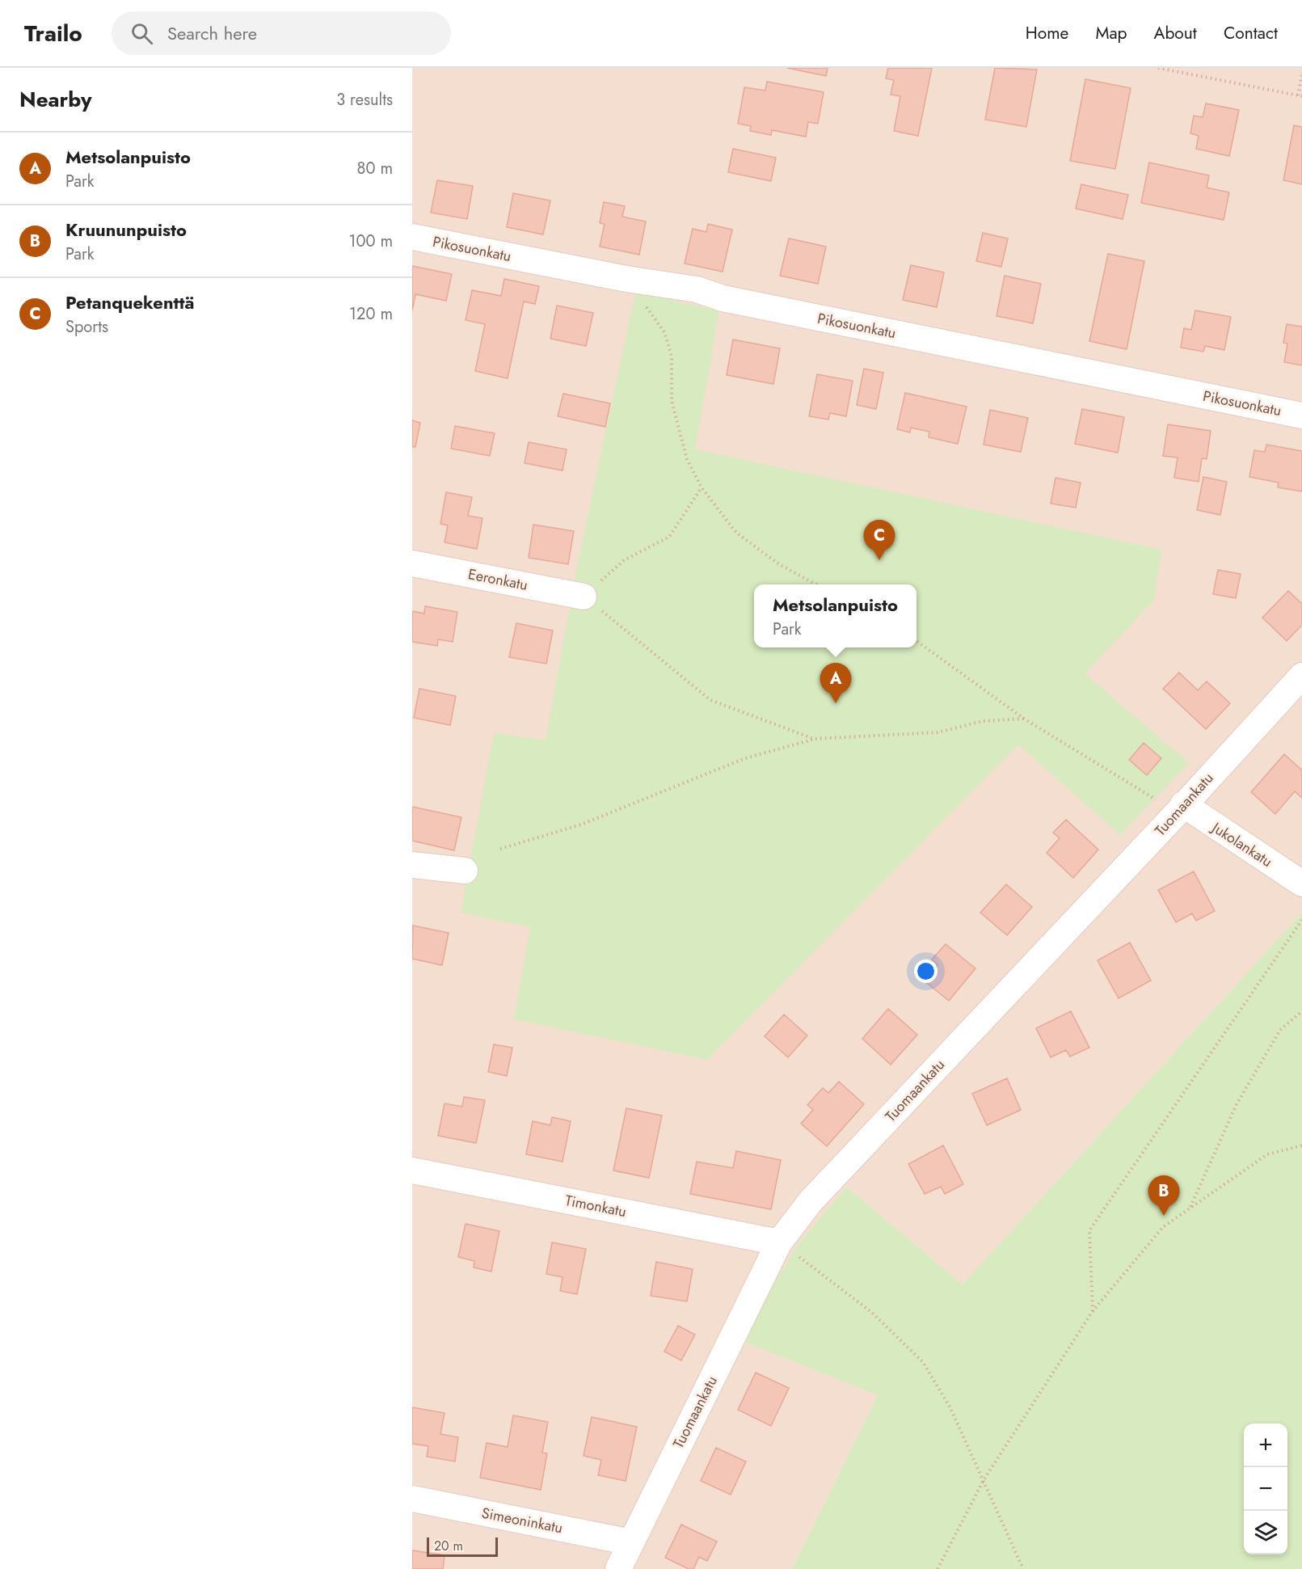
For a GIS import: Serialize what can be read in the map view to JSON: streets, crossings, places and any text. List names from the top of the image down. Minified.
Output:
{"streets":{"street":["Pikosuonkatu","Eeronkatu","Tuomaankatu","Jukolankatu","Timonkatu","Simeoninkatu"]},"crossings":[["Tuomaankatu","Jukolankatu"],["Tuomaankatu","Timonkatu"],["Tuomaankatu","Simeoninkatu"]],"scale_bar":"20 m","page":{"header":"Trailo","search":"Search here","nav":["Home","Map","About","Contact"],"heading":["Nearby","3 results"],"list":[{"mark":"A","name":"Metsolanpuisto","note":"Park","value":"80 m"},{"mark":"B","name":"Kruununpuisto","note":"Park","value":"100 m"},{"mark":"C","name":"Petanquekenttä","note":"Sports","value":"120 m"}],"pins":["C","A","B"],"popup":["Metsolanpuisto","Park"],"map_buttons":["+","−"],"scale":"20 m"}}
